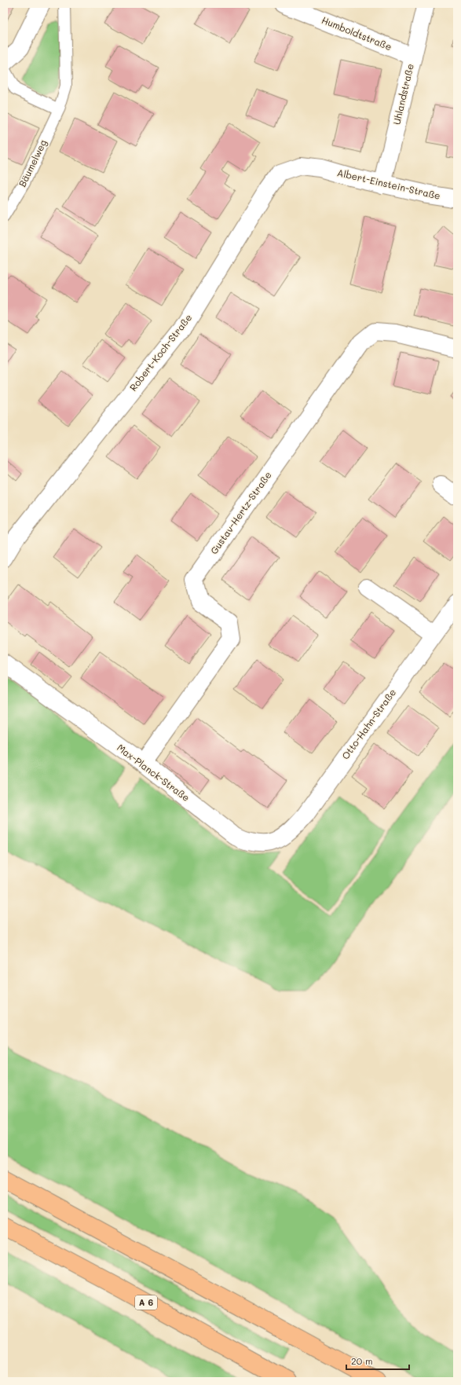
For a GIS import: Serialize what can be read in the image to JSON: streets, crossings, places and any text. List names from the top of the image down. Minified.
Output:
{"streets":{"highway":["A 6"],"street":["Humboldtstraße","Uhlandstraße","Albert-Einstein-Straße","Robert-Koch-Straße","Gustav-Hertz-Straße","Otto-Hahn-Straße","Max-Planck-Straße"],"lane":["Bäumelweg"]},"crossings":[["Humboldtstraße","Uhlandstraße"],["Uhlandstraße","Albert-Einstein-Straße"],["Albert-Einstein-Straße","Robert-Koch-Straße"],["Gustav-Hertz-Straße","Max-Planck-Straße"],["Otto-Hahn-Straße","Max-Planck-Straße"]],"scale_bar":"20 m"}
